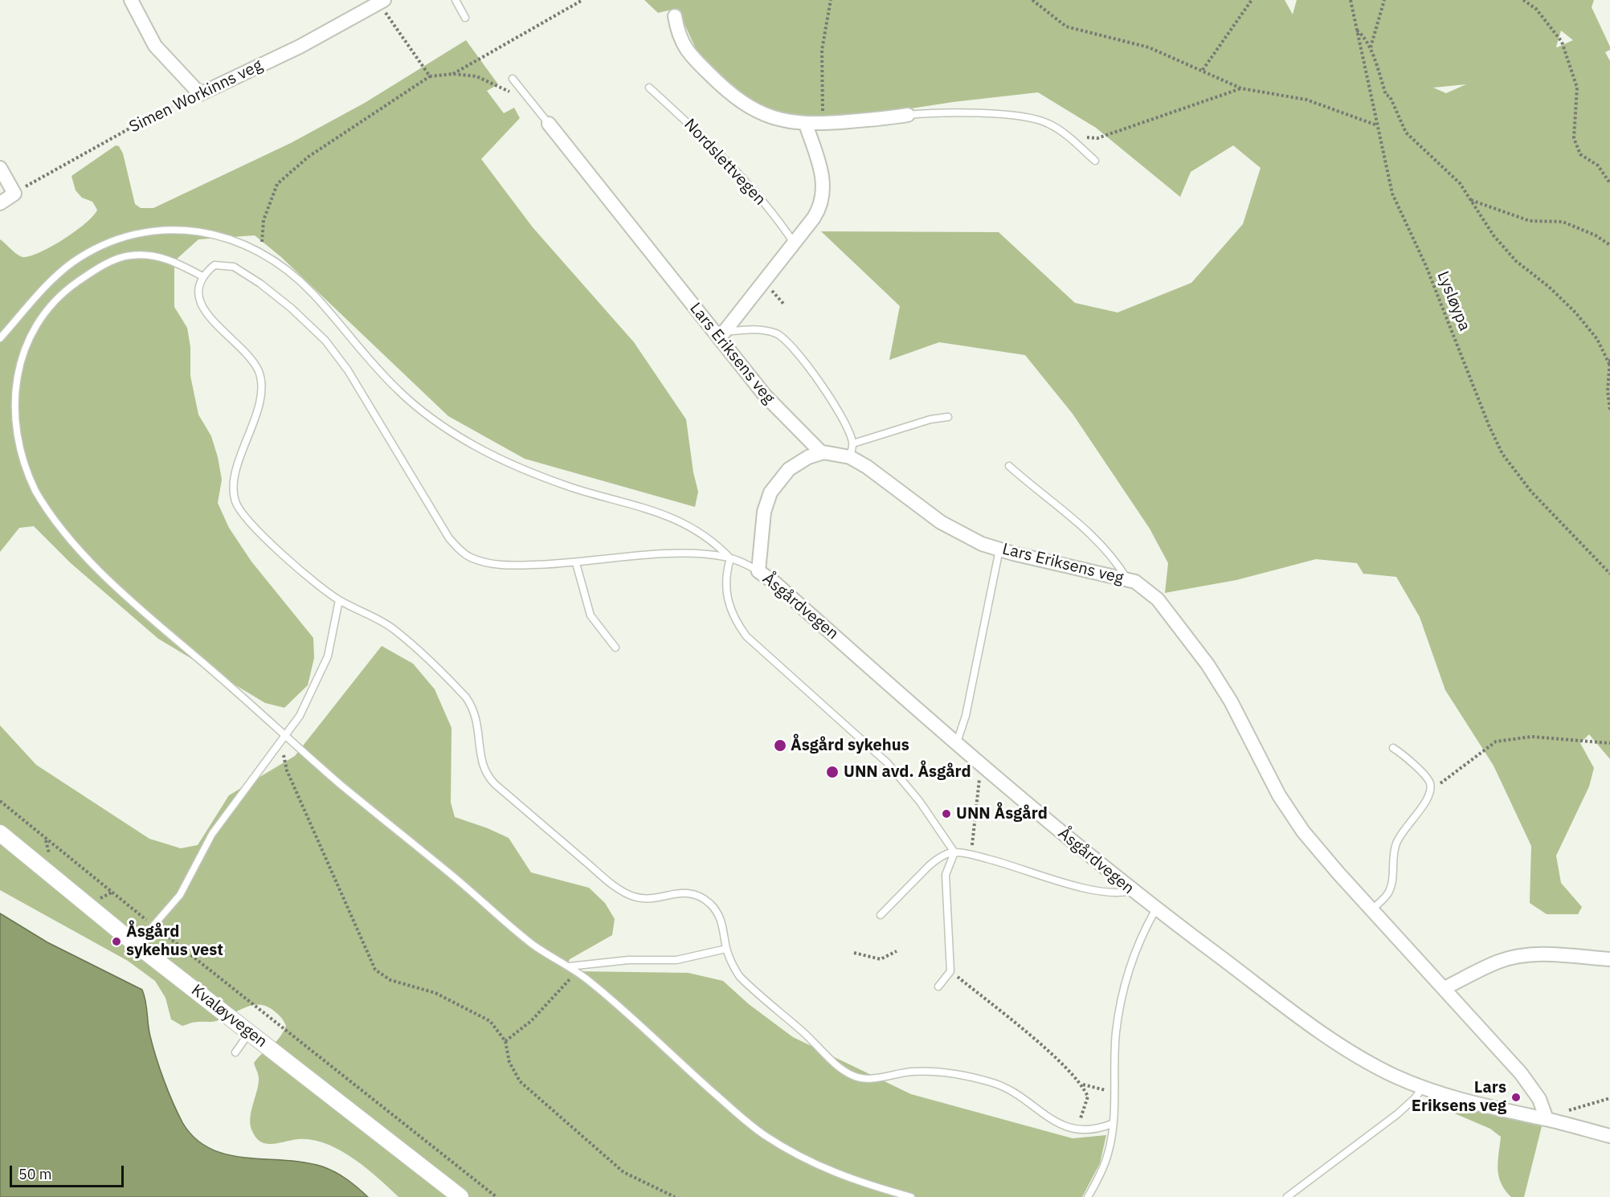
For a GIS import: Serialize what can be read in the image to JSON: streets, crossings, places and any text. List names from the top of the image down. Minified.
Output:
{"streets":{"street":["Simen Workinns veg","Lars Eriksens veg","Åsgårdvegen","Kvaløyvegen"],"lane":["Nordslettvegen"],"path":["Lysløypa"]},"crossings":[["Lars Eriksens veg","Åsgårdvegen"]],"places":["Åsgård sykehus","UNN avd. Åsgård","UNN Åsgård","Åsgård sykehus vest","Lars Eriksens veg"],"scale_bar":"50 m"}
